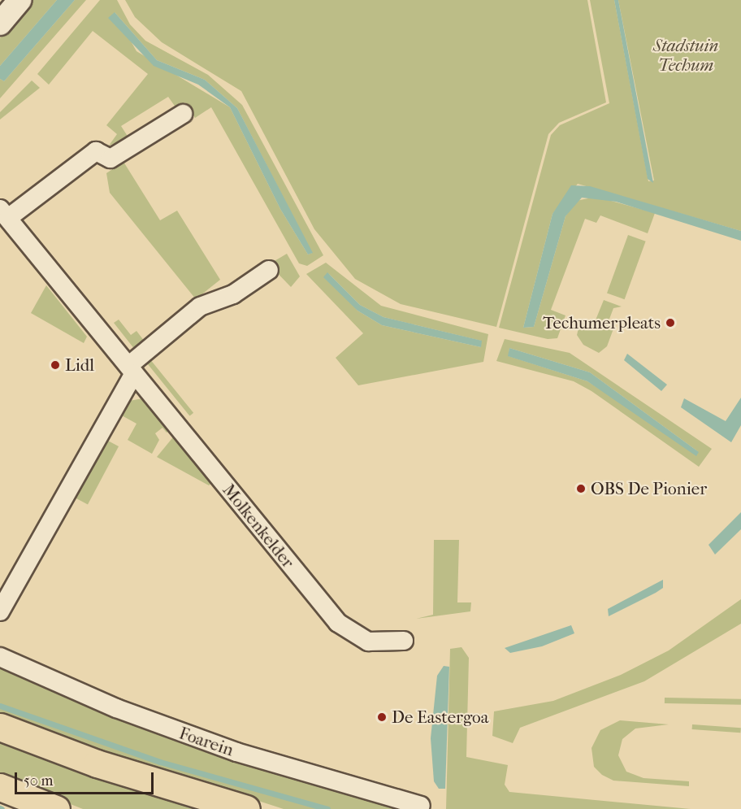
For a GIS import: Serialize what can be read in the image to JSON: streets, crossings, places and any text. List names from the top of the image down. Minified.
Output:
{"streets":{"street":["Molkenkelder","Foarein"]},"parks":["Stadstuin Techum"],"places":["Techumerpleats","Lidl","OBS De Pionier","De Eastergoa"],"scale_bar":"50 m"}
